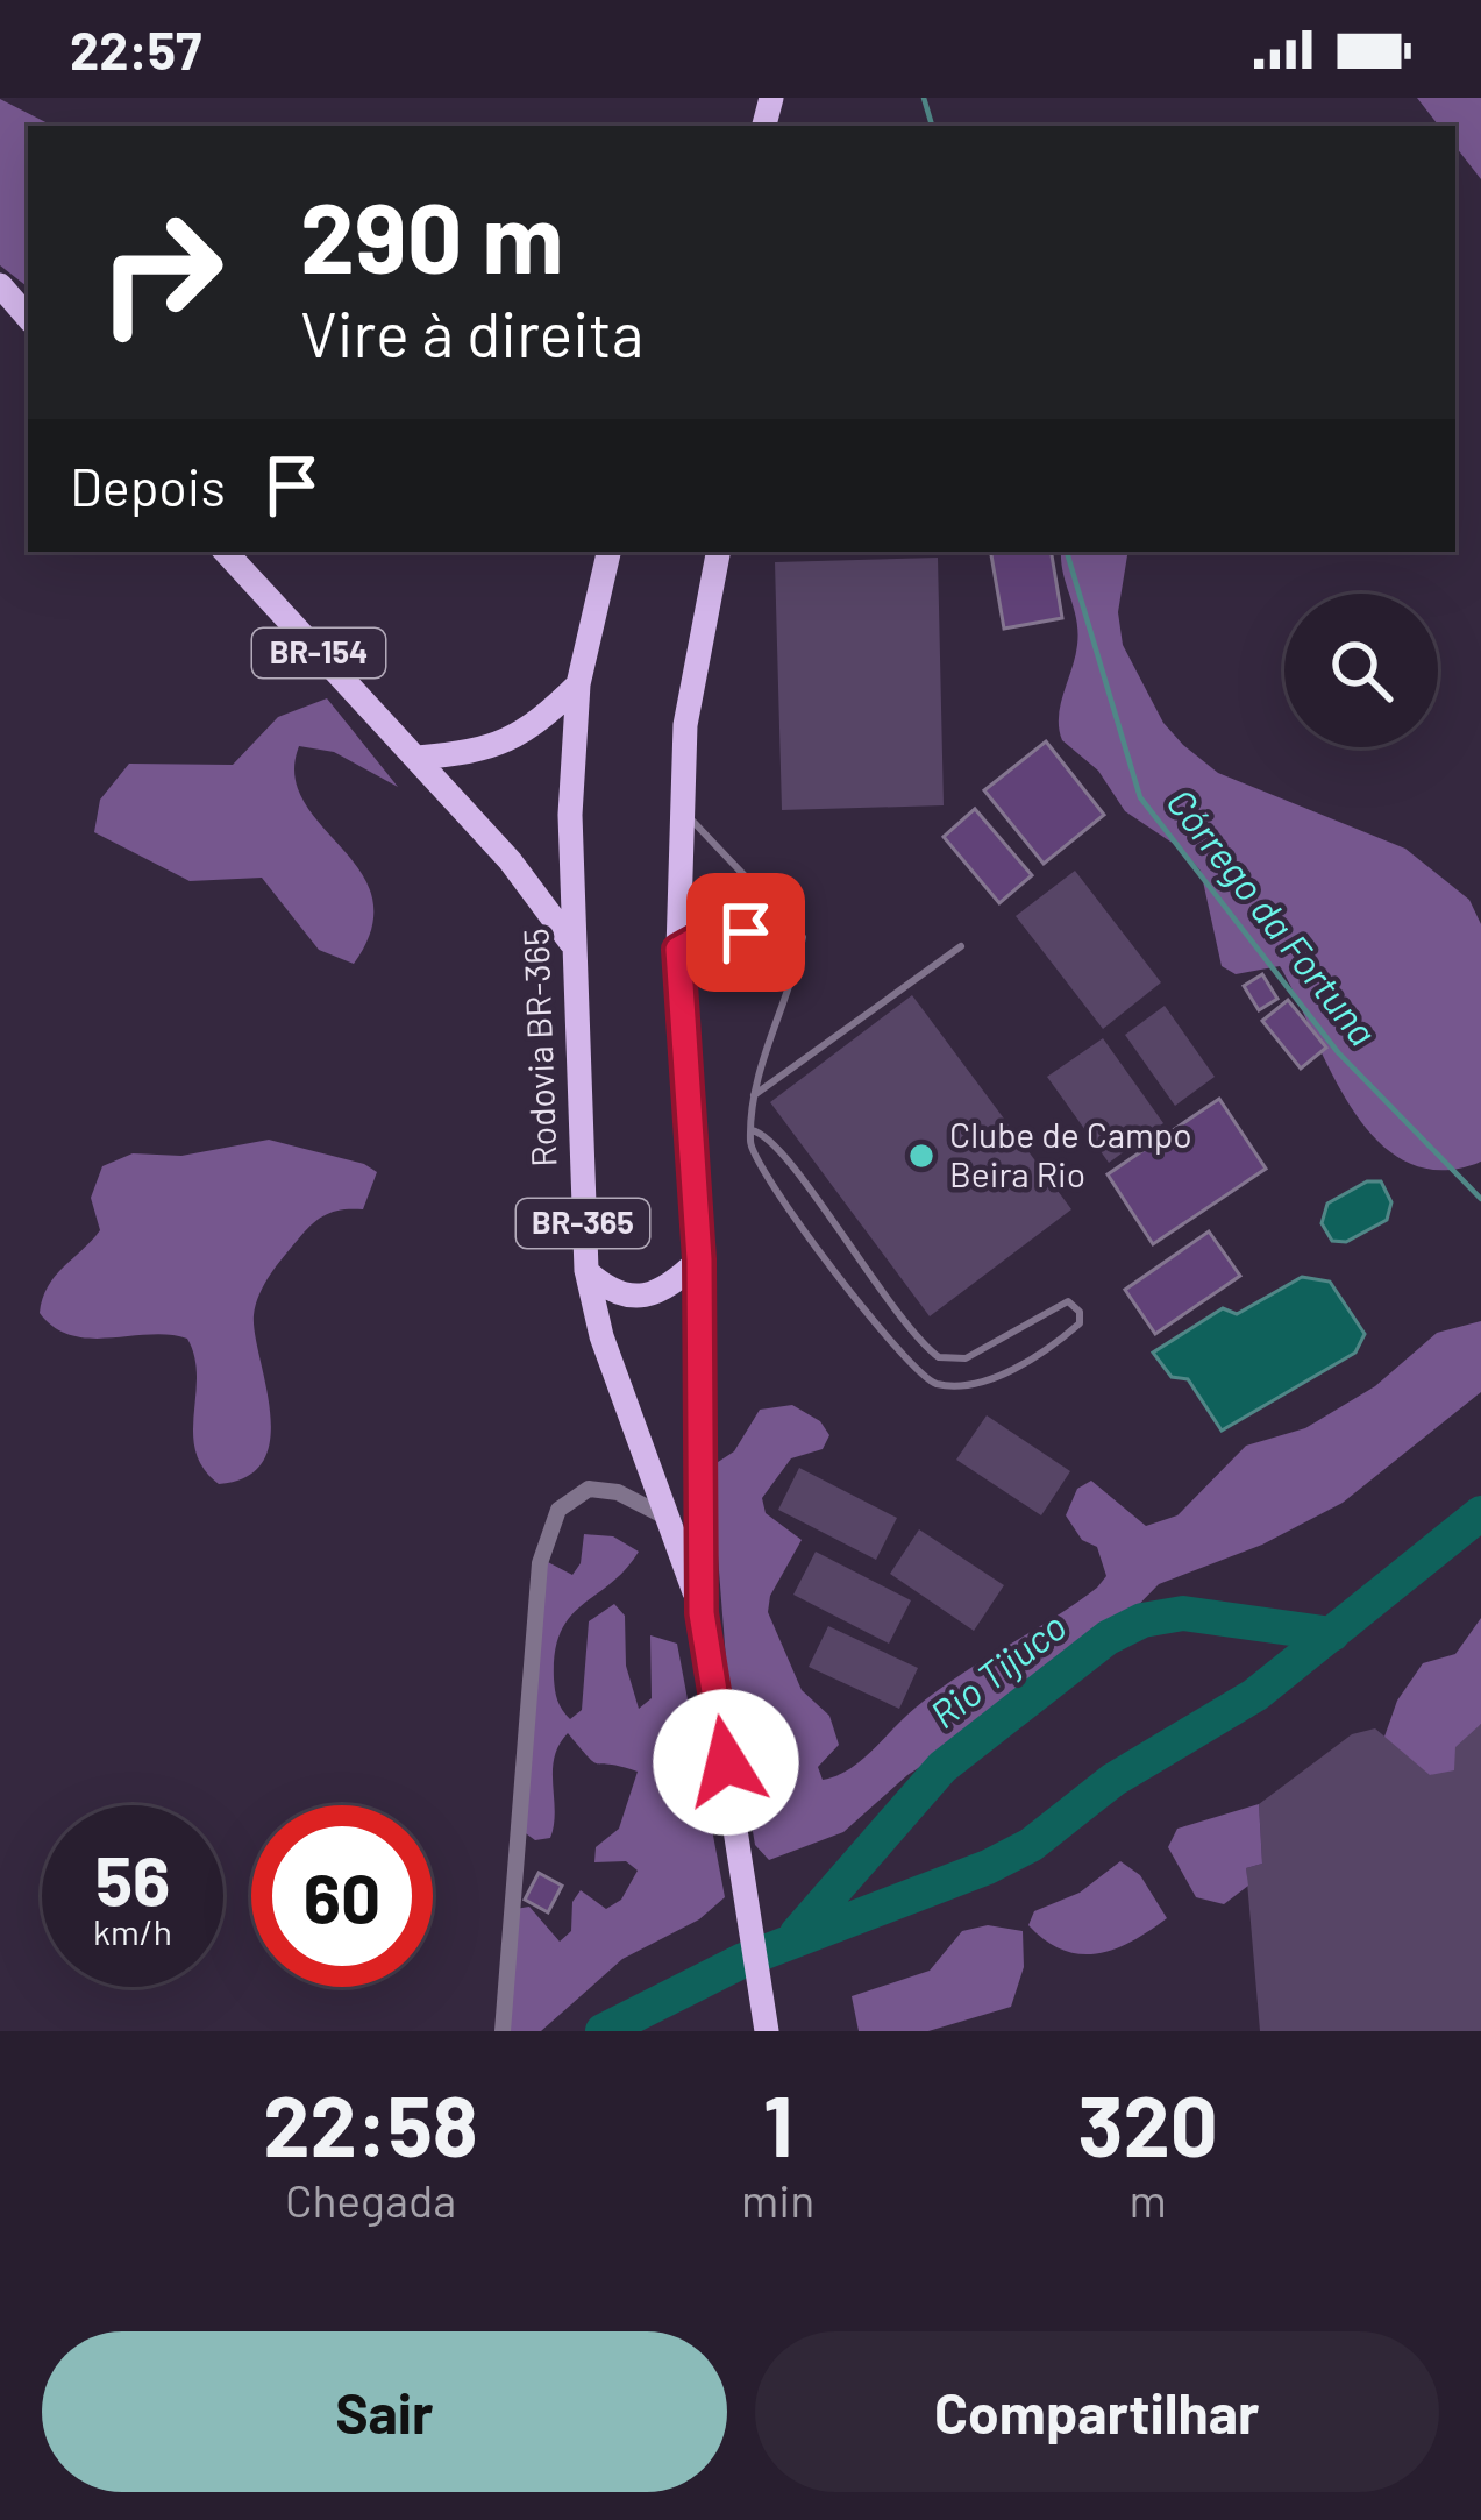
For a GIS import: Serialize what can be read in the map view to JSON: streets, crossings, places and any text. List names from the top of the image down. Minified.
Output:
{"streets":{"main road":["BR-154","Rodovia BR-365","BR-365"]},"crossings":[["BR-154","Rodovia BR-365"],["Rodovia BR-365","BR-365"]],"water":["Córrego da Fortuna","Rio Tijuco"],"places":["Clube de Campo Beira Rio"],"page":{"status":"22:57","turn":["290 m","Vire à direita"],"then":"Depois","speed":"56 km/h","limit":"60","eta":["22:58","Chegada","1","min","320","m"],"buttons":["Sair","Compartilhar"]}}
